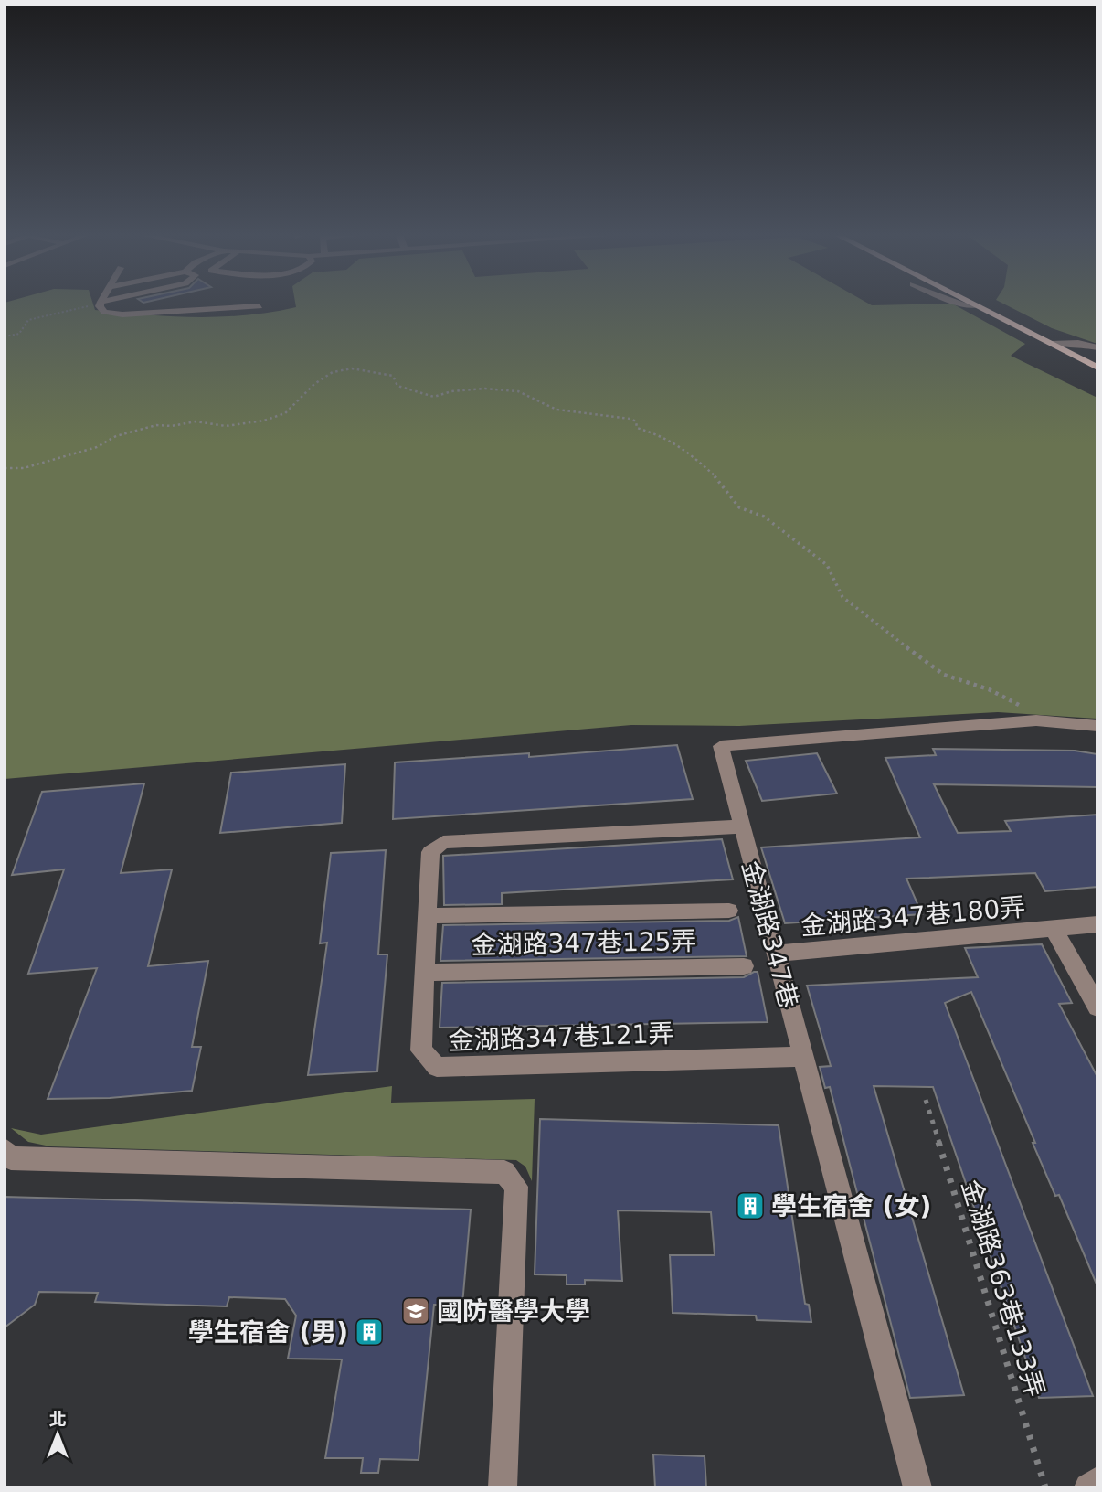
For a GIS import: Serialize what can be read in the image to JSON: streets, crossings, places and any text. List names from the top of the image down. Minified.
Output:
{"streets":{"street":["金湖路347巷180弄","金湖路347巷","金湖路347巷125弄","金湖路347巷121弄"],"path":["金湖路363巷133弄"]},"crossings":[["金湖路347巷180弄","金湖路347巷"],["金湖路347巷","金湖路347巷121弄"],["金湖路347巷125弄","金湖路347巷121弄"]],"places":{"building":["學生宿舍 (女)","學生宿舍 (男)"],"school or university":["國防醫學大學"]},"north":"top"}
